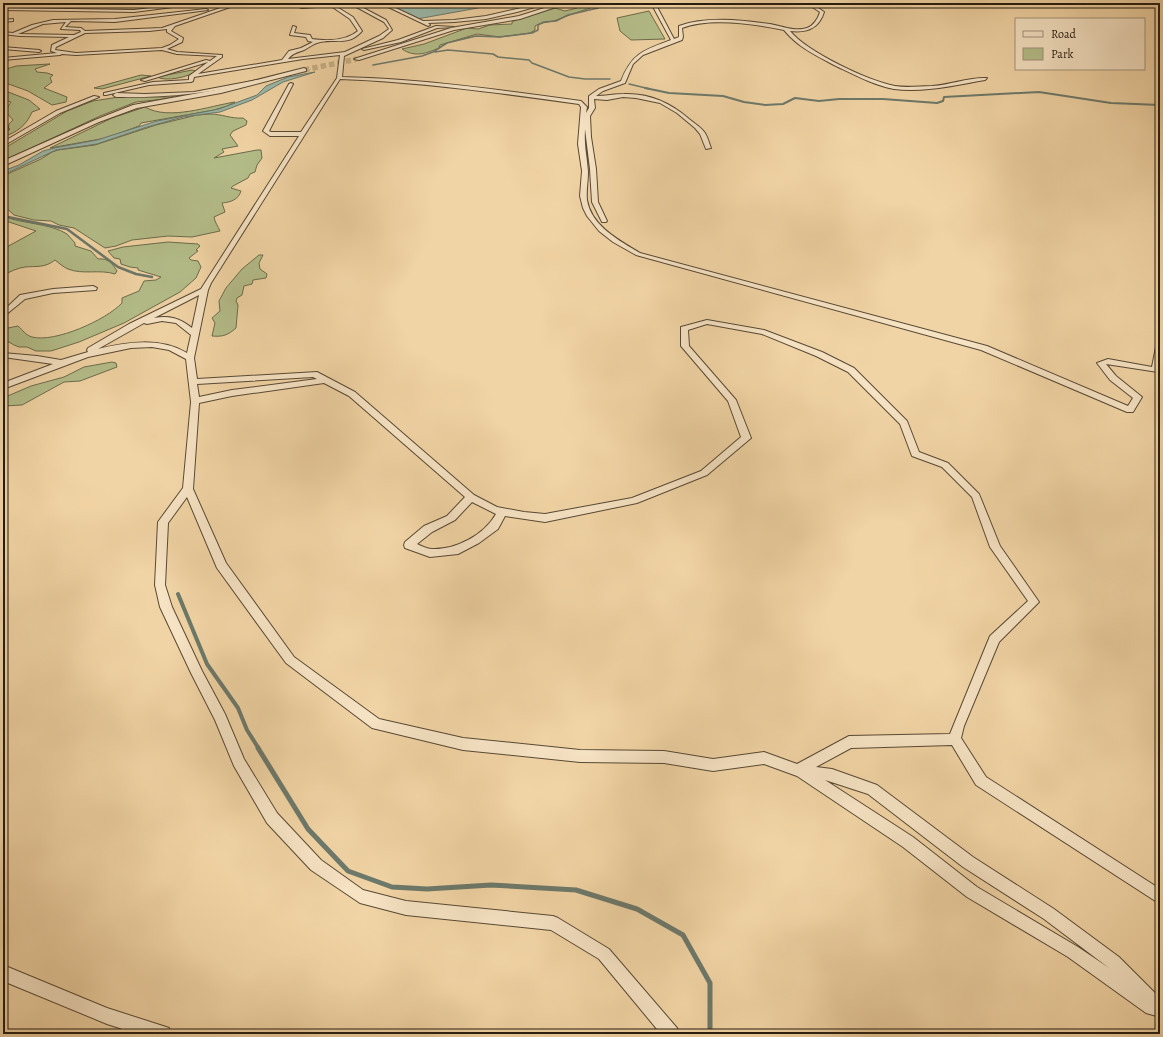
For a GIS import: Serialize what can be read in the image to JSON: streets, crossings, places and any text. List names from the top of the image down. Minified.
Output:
{"legend":["Road","Park"]}
